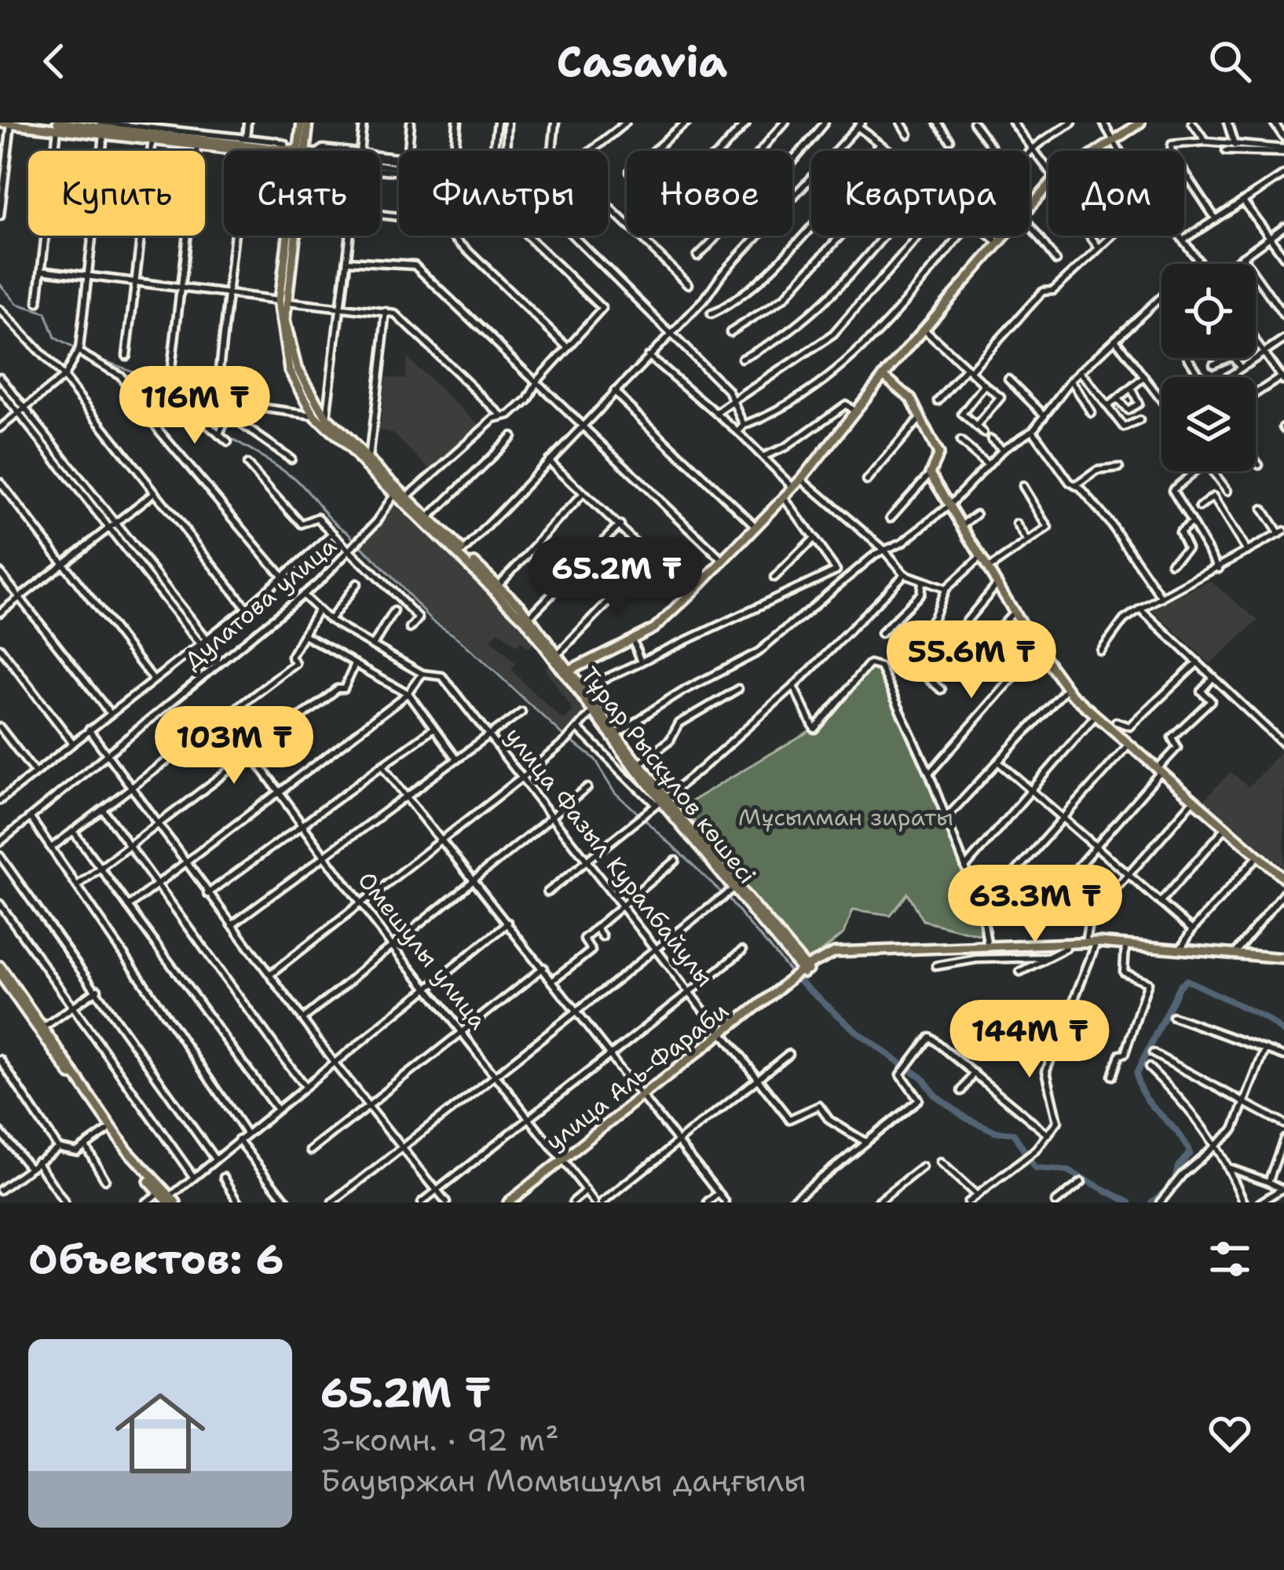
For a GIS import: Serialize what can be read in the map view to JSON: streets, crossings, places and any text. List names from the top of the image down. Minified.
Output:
{"streets":{"main road":["Тұрар Рыскұлов көшесі","улица Аль-Фараби"],"street":["Дулатова улица","улица Фазыл Куралбайулы","Омешулы улица"]},"crossings":[["Дулатова улица","Тұрар Рыскұлов көшесі"],["Дулатова улица","улица Фазыл Куралбайулы"],["Тұрар Рыскұлов көшесі","улица Аль-Фараби"],["улица Фазыл Куралбайулы","улица Аль-Фараби"],["Омешулы улица","улица Аль-Фараби"]],"parks":["Мұсылман зираты"],"page":{"header":"Casavia","chip":["Купить","Снять","Фильтры","Новое","Квартира","Дом"],"price":["116M ₸","65.2M ₸","55.6M ₸","103M ₸","63.3M ₸","144M ₸"],"heading":"Объектов: 6","list":[{"name":"65.2M ₸","note":"3-комн. · 92 m² · Бауыржан Момышұлы даңғылы"}]}}
